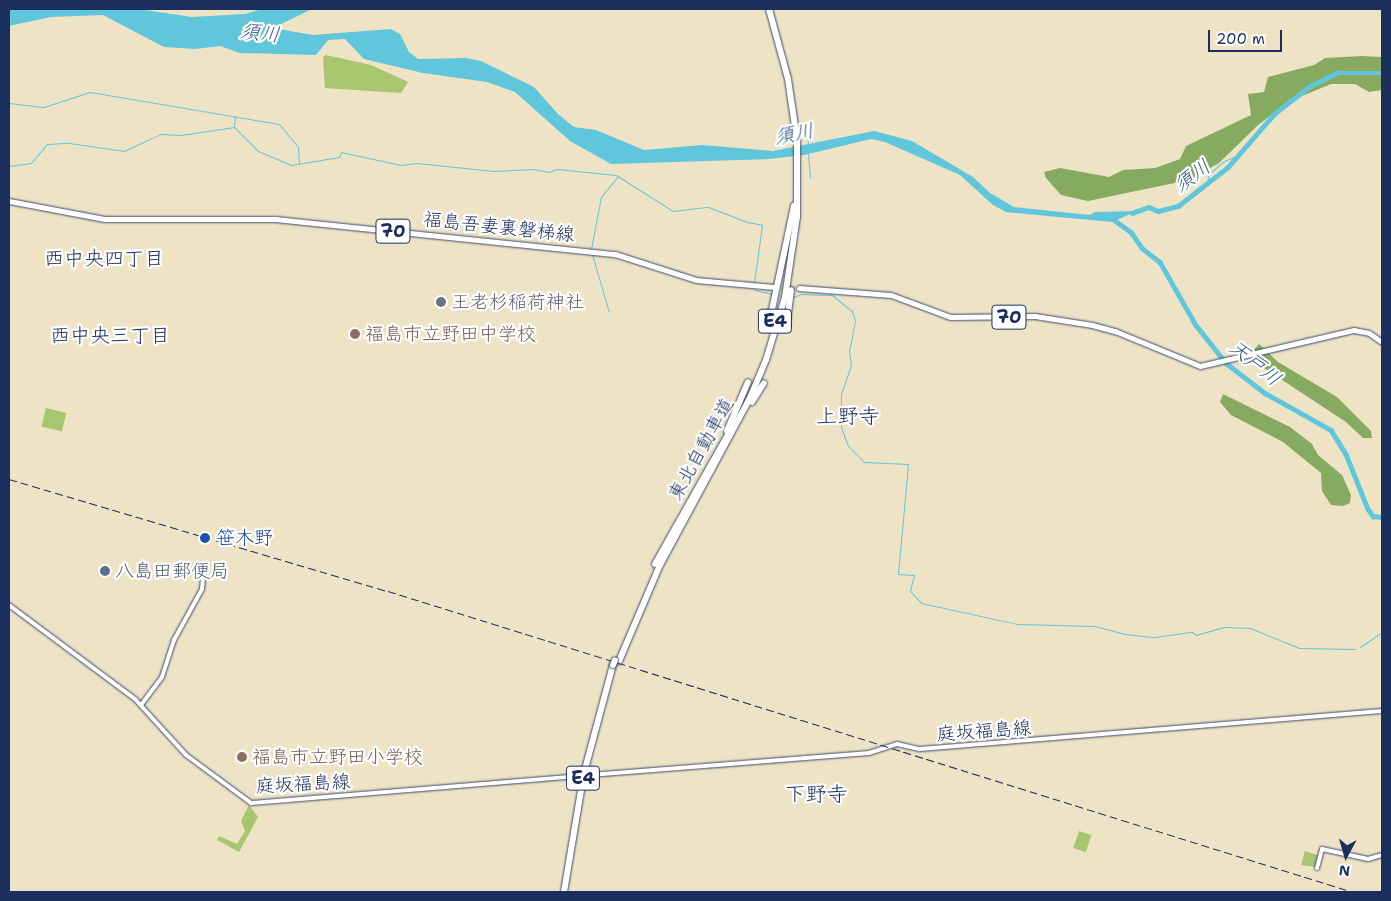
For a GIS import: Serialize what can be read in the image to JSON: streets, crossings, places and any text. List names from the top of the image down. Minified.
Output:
{"streets":{"highway":["E4","東北自動車道"],"main road":["福島吾妻裏磐梯線","70","庭坂福島線"]},"districts":["西中央四丁目","西中央三丁目","上野寺","下野寺"],"water":["須川","天戸川"],"places":["王老杉稲荷神社","福島市立野田中学校","笹木野","八島田郵便局","福島市立野田小学校"],"scale_bar":"200 m","north":"bottom"}
